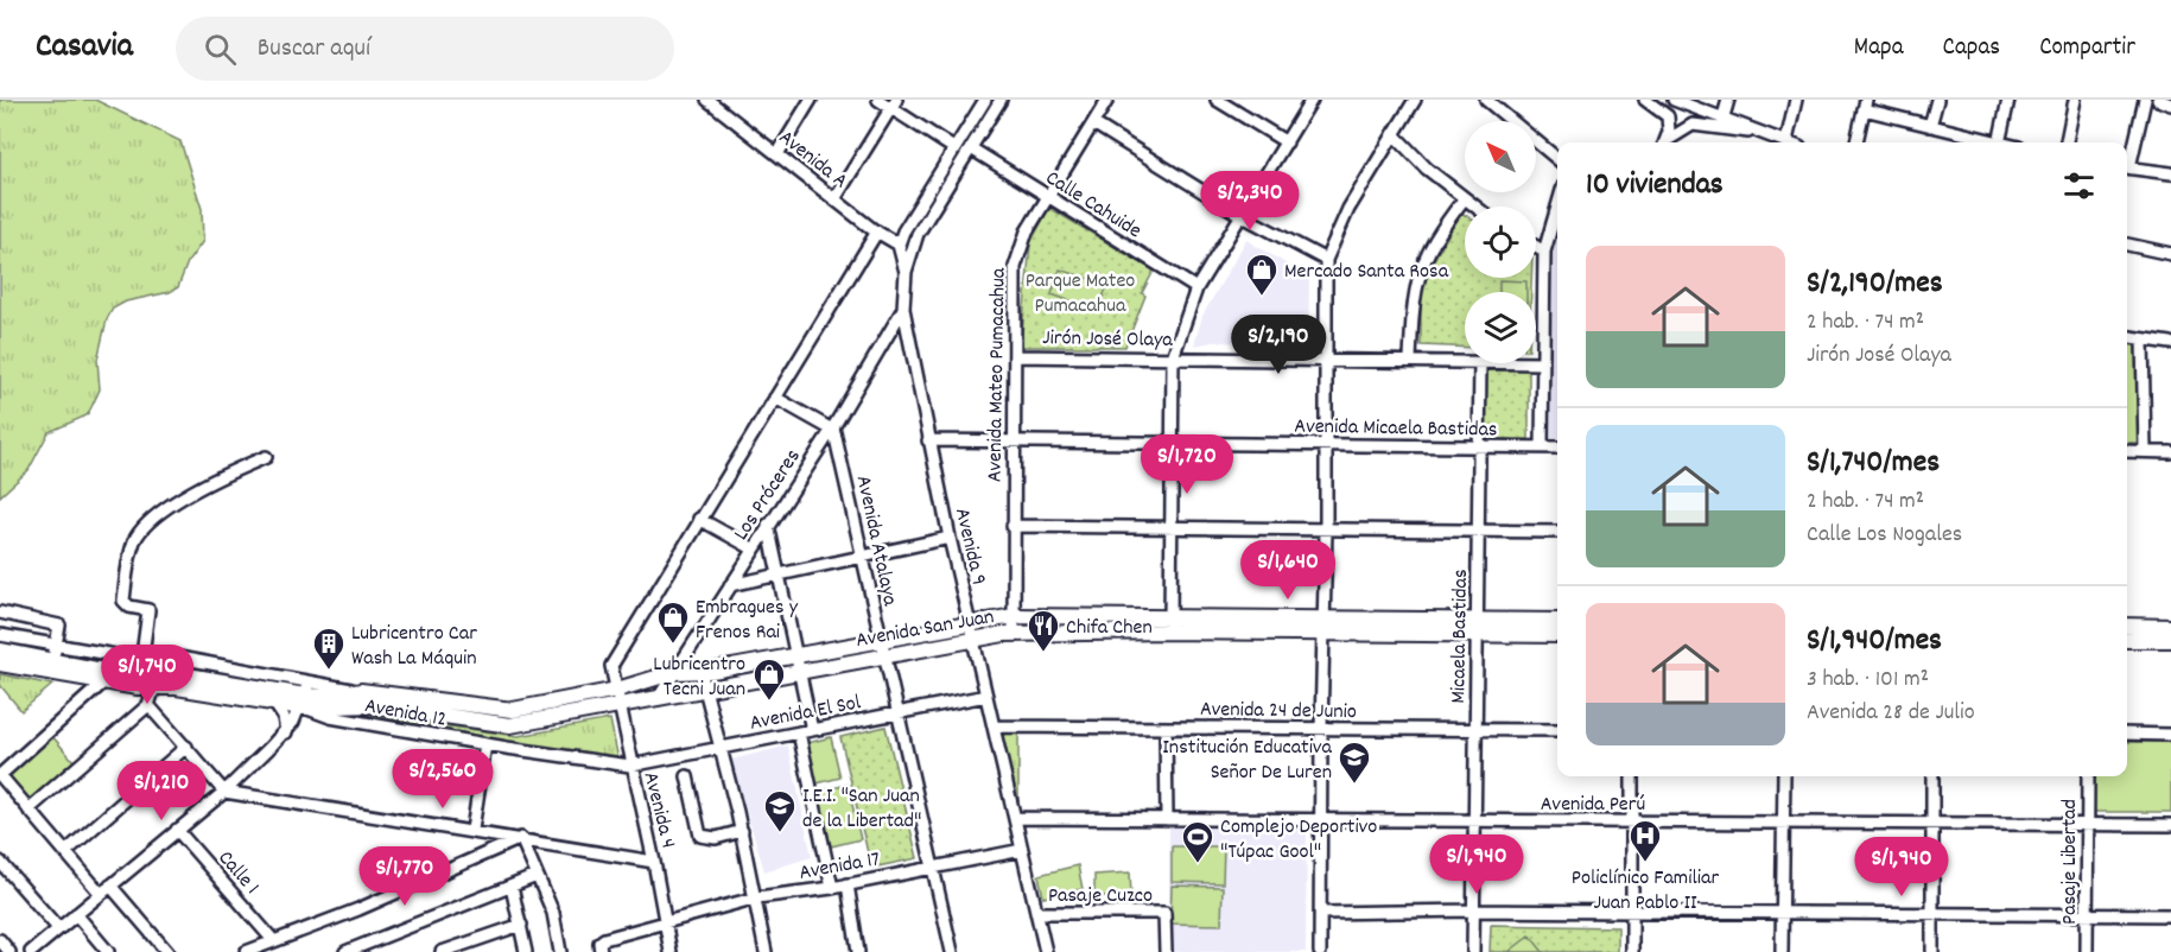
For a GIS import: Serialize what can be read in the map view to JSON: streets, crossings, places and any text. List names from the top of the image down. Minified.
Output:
{"streets":{"main road":["Avenida San Juan"],"street":["Avenida A","Calle Cahuide","Jirón José Olaya","Avenida Mateo Pumacahua","Avenida Micaela Bastidas","Los Próceres","Avenida Atalaya","Avenida 9","Micaela Bastidas","Avenida 24 de Junio","Avenida 12","Avenida El Sol","Avenida Perú","Avenida 4","Pasaje Libertad","Avenida 17","Calle 1","Pasaje Cuzco"]},"crossings":[["Avenida A","Avenida 4"],["Calle Cahuide","Avenida Mateo Pumacahua"],["Jirón José Olaya","Avenida Mateo Pumacahua"],["Avenida Mateo Pumacahua","Avenida Micaela Bastidas"],["Avenida Mateo Pumacahua","Avenida San Juan"],["Avenida Micaela Bastidas","Avenida 9"],["Avenida Micaela Bastidas","Micaela Bastidas"],["Los Próceres","Avenida Atalaya"],["Los Próceres","Avenida 9"],["Los Próceres","Avenida San Juan"],["Avenida Atalaya","Avenida San Juan"],["Avenida Atalaya","Avenida El Sol"],["Avenida Atalaya","Avenida 17"],["Avenida 9","Avenida San Juan"],["Avenida 9","Avenida 24 de Junio"],["Avenida 9","Avenida El Sol"],["Avenida 9","Avenida Perú"],["Avenida 9","Avenida 17"],["Avenida 9","Pasaje Cuzco"],["Avenida San Juan","Micaela Bastidas"],["Avenida San Juan","Avenida 12"],["Avenida San Juan","Avenida 4"],["Micaela Bastidas","Avenida 24 de Junio"],["Micaela Bastidas","Avenida Perú"],["Avenida 12","Avenida El Sol"],["Avenida 12","Avenida 4"],["Avenida El Sol","Avenida 4"],["Avenida Perú","Pasaje Libertad"],["Avenida 4","Avenida 17"]],"parks":["Parque Mateo Pumacahua"],"places":{"shop":["Mercado Santa Rosa","Embragues y Frenos Rai","Lubricentro Tecni Juan"],"restaurant":["Chifa Chen"],"building":["Lubricentro Car Wash La Máquin"],"school or university":["Institución Educativa Señor De Luren","I.E.I. \"San Juan de la Libertad\""],"hospital":["Policlínico Familiar Juan Pablo II"],"sports":["Complejo Deportivo \"Túpac Gool\""]},"north":"top left","page":{"header":"Casavia","search":"Buscar aquí","nav":["Mapa","Capas","Compartir"],"heading":"10 viviendas","price":["S/2,340","S/2,190","S/1,720","S/1,640","S/1,740","S/2,560","S/1,210","S/1,940","S/1,940","S/1,770"],"list":[{"name":"S/2,190/mes","note":"2 hab. · 74 m² · Jirón José Olaya"},{"name":"S/1,740/mes","note":"2 hab. · 74 m² · Calle Los Nogales"},{"name":"S/1,940/mes","note":"3 hab. · 101 m² · Avenida 28 de Julio"}]}}
